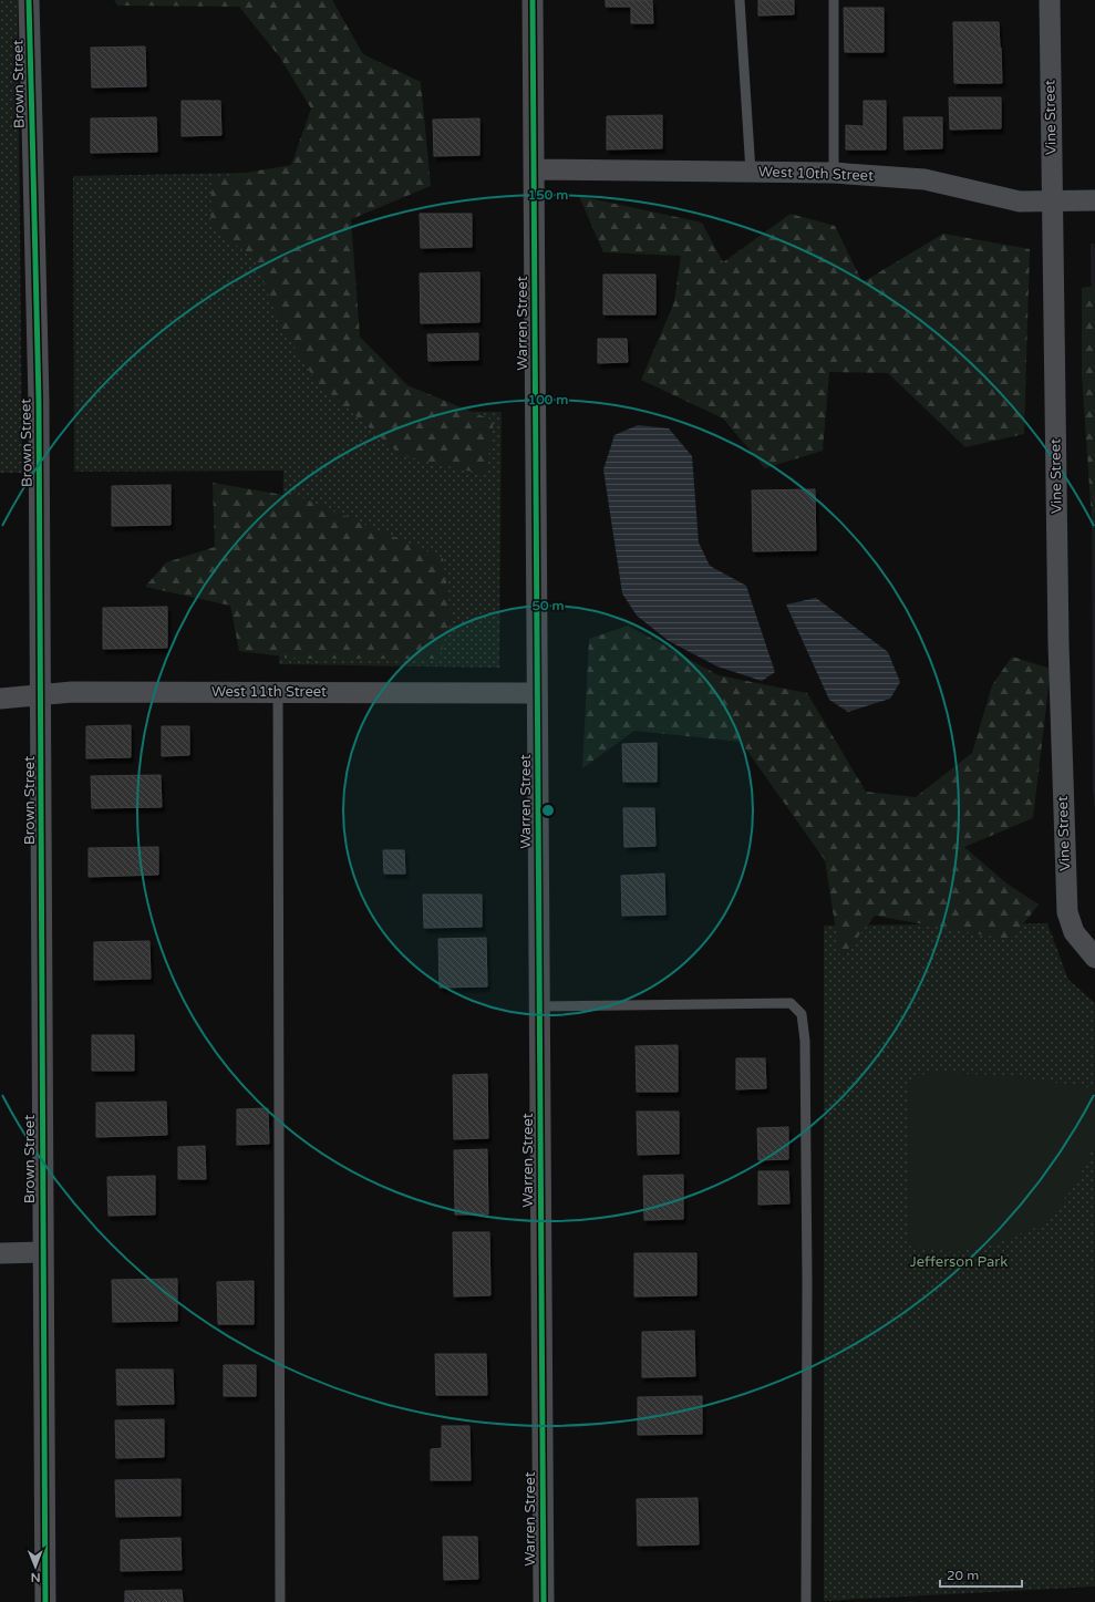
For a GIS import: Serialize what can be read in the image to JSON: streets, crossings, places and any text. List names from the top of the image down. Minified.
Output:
{"streets":{"street":["Brown Street","Vine Street","West 10th Street","Warren Street","West 11th Street"]},"crossings":[["Brown Street","West 11th Street"],["Vine Street","West 10th Street"],["West 10th Street","Warren Street"],["Warren Street","West 11th Street"]],"parks":["Jefferson Park"],"scale_bar":"20 m","north":"bottom","rings":["150 m","100 m","50 m"]}
